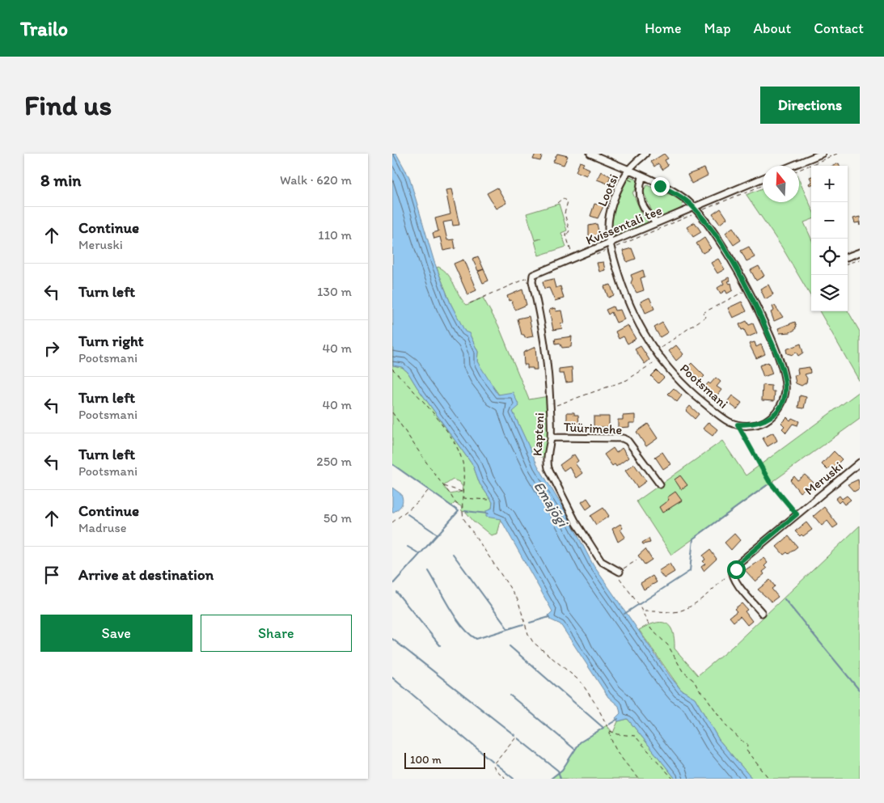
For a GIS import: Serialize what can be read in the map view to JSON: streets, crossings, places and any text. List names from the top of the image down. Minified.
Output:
{"streets":{"street":["Lootsi","Kvissentali tee","Pootsmani","Tüürimehe","Kapteni","Meruski"]},"crossings":[["Lootsi","Kvissentali tee"],["Lootsi","Pootsmani"],["Kvissentali tee","Pootsmani"],["Kvissentali tee","Kapteni"],["Tüürimehe","Kapteni"]],"water":["Emajõgi"],"scale_bar":"100 m","north":"top","page":{"header":"Trailo","nav":["Home","Map","About","Contact"],"buttons":["Directions",["Save","Share"]],"title":"Find us","heading":["8 min","Walk · 620 m"],"map_buttons":["+","−"],"list":[["Continue","Meruski","110 m"],["Turn left","130 m"],["Turn right","Pootsmani","40 m"],["Turn left","Pootsmani","40 m"],["Turn left","Pootsmani","250 m"],["Continue","Madruse","50 m"],"Arrive at destination"],"scale":"100 m"}}
